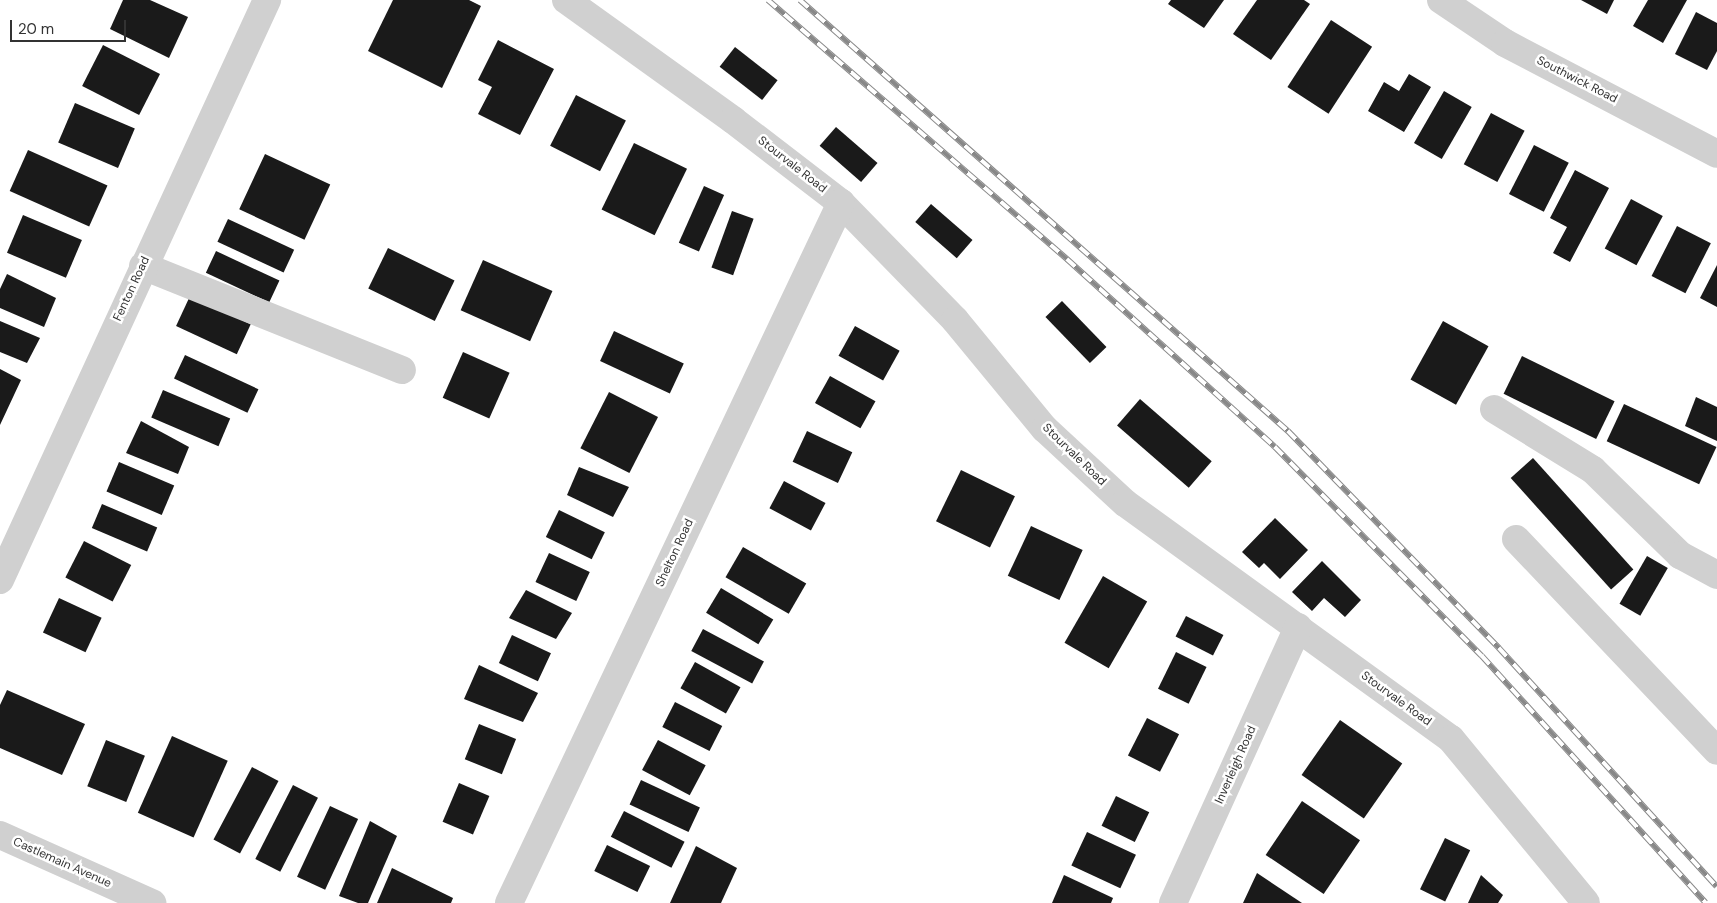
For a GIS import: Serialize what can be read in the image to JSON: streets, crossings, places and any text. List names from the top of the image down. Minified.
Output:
{"streets":{"street":["Southwick Road","Stourvale Road","Fenton Road","Shelton Road","Inverleigh Road","Castlemain Avenue"]},"crossings":[["Stourvale Road","Shelton Road"],["Stourvale Road","Inverleigh Road"]],"scale_bar":"20 m"}
